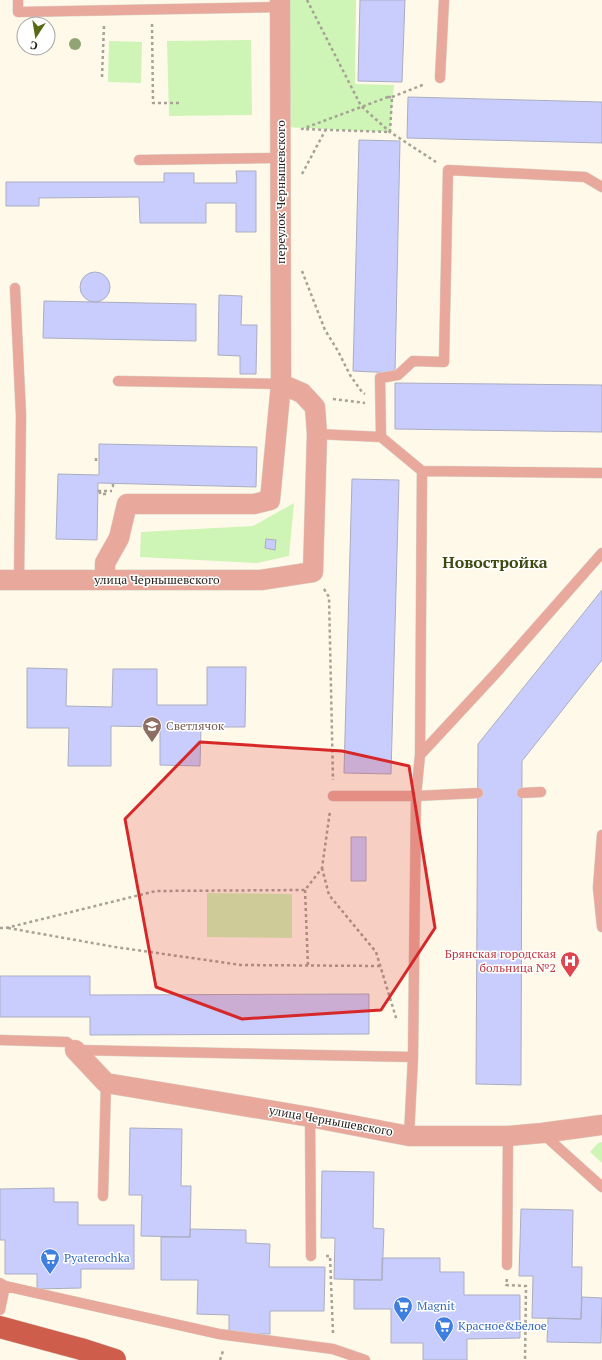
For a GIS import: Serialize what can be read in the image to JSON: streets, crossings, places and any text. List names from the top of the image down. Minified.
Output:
{"streets":{"street":["переулок Чернышевского","улица Чернышевского"]},"crossings":[["переулок Чернышевского","улица Чернышевского"]],"districts":["Новостройка"],"places":{"school or university":["Светлячок"],"hospital":["Брянская городская больница №2"],"supermarket":["Pyaterochka","Magnit","Красное&Белое"]},"north":"bottom"}
